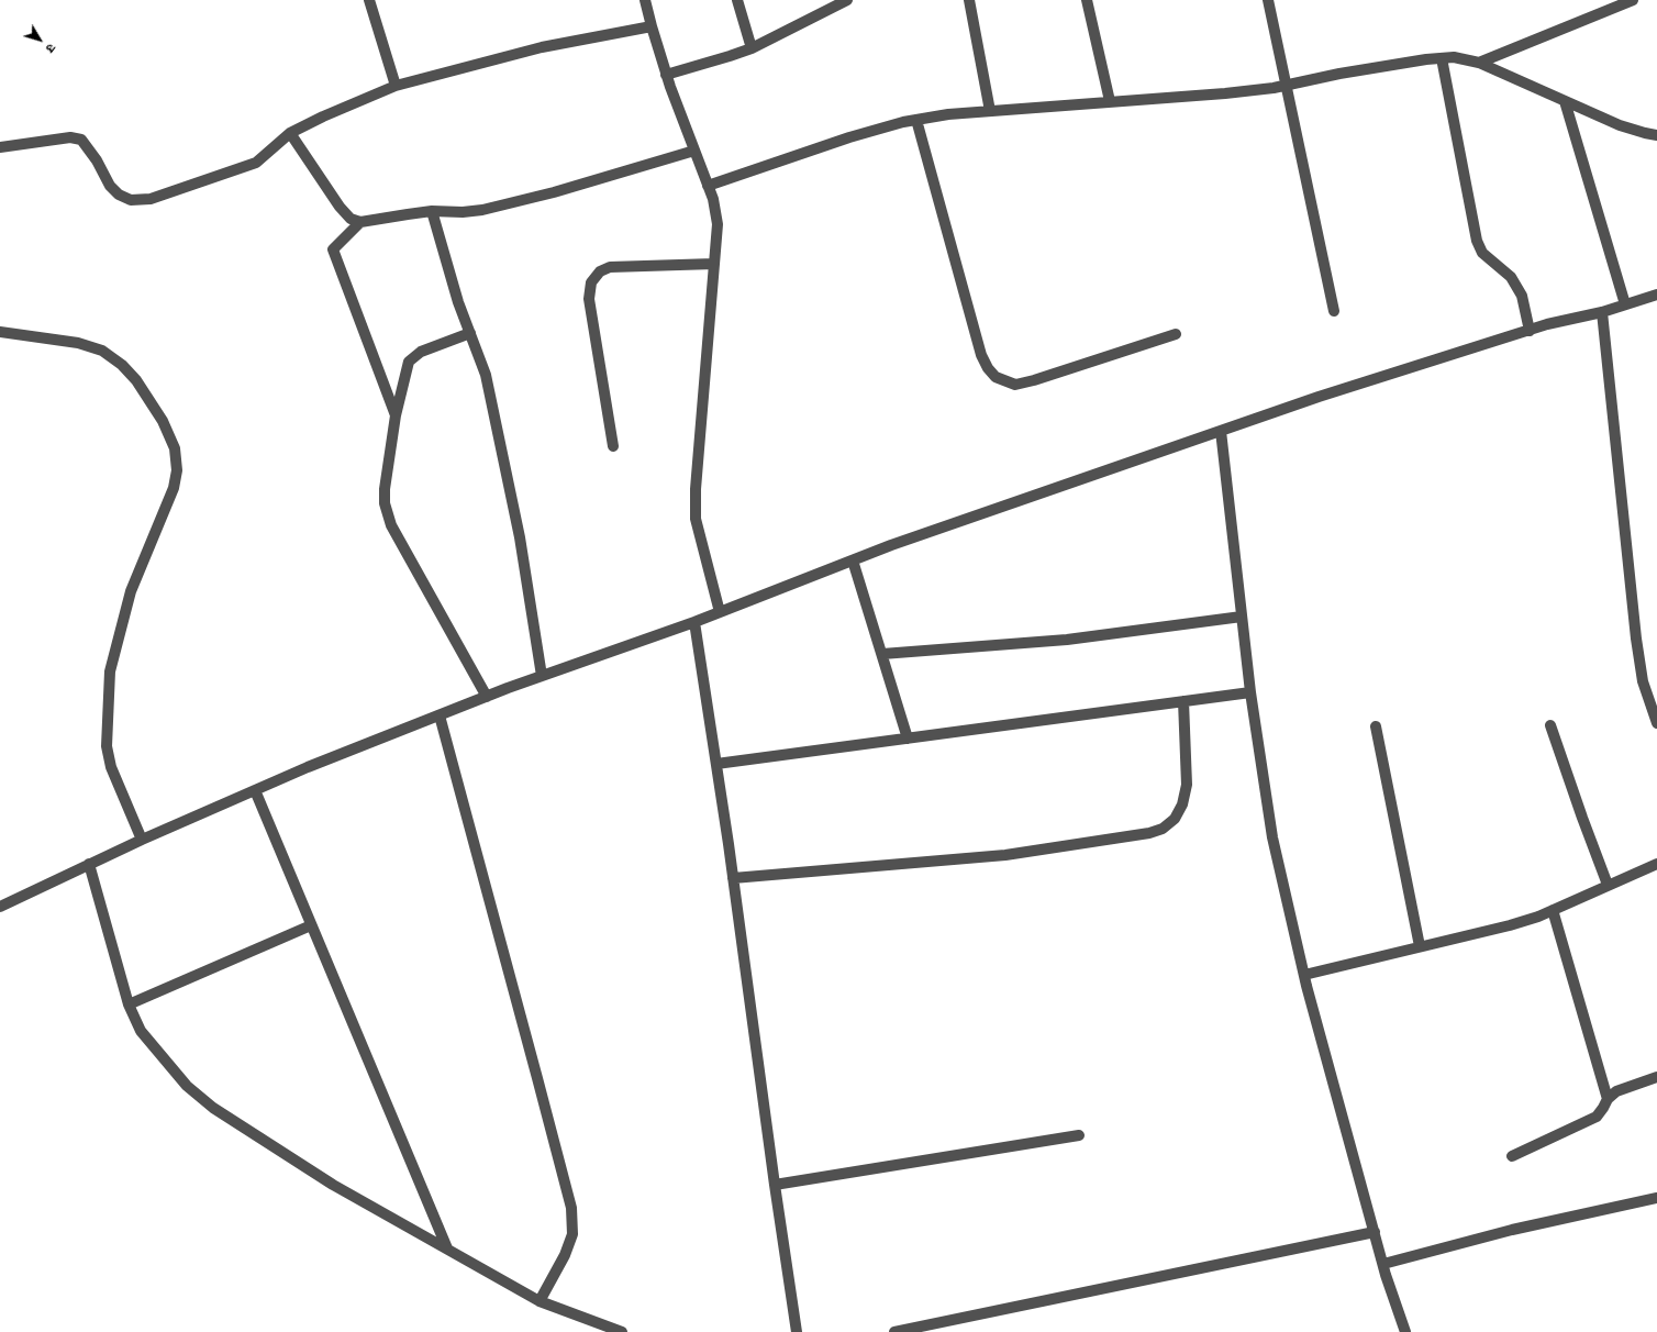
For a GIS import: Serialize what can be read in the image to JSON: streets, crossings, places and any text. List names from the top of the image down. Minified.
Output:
{"north":"bottom right"}
